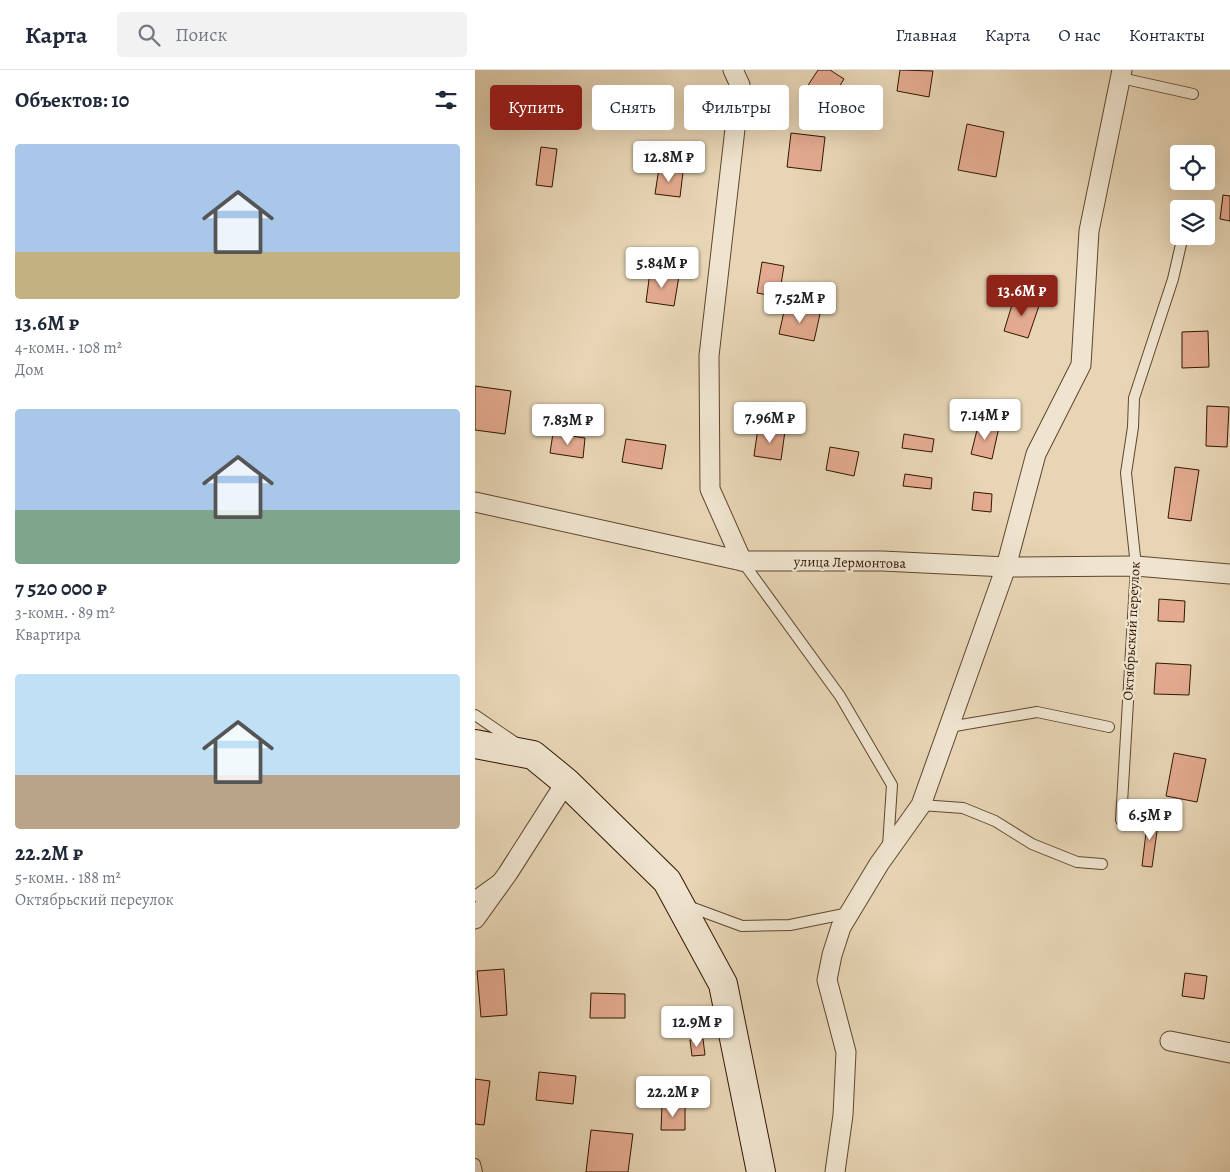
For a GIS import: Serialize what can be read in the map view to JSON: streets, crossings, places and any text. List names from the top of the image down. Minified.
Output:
{"streets":{"street":["улица Лермонтова"],"lane":["Октябрьский переулок"]},"crossings":[["улица Лермонтова","Октябрьский переулок"]],"page":{"header":"Карта","search":"Поиск","nav":["Главная","Карта","О нас","Контакты"],"heading":"Объектов: 10","chip":["Купить","Снять","Фильтры","Новое"],"list":[{"name":"13.6M ₽","note":"4-комн. · 108 m² · Дом"},{"name":"7 520 000 ₽","note":"3-комн. · 89 m² · Квартира"},{"name":"22.2M ₽","note":"5-комн. · 188 m² · Октябрьский переулок"}],"price":["12.8M ₽","5.84M ₽","13.6M ₽","7.52M ₽","7.14M ₽","7.96M ₽","7.83M ₽","6.5M ₽","12.9M ₽","22.2M ₽"]}}
